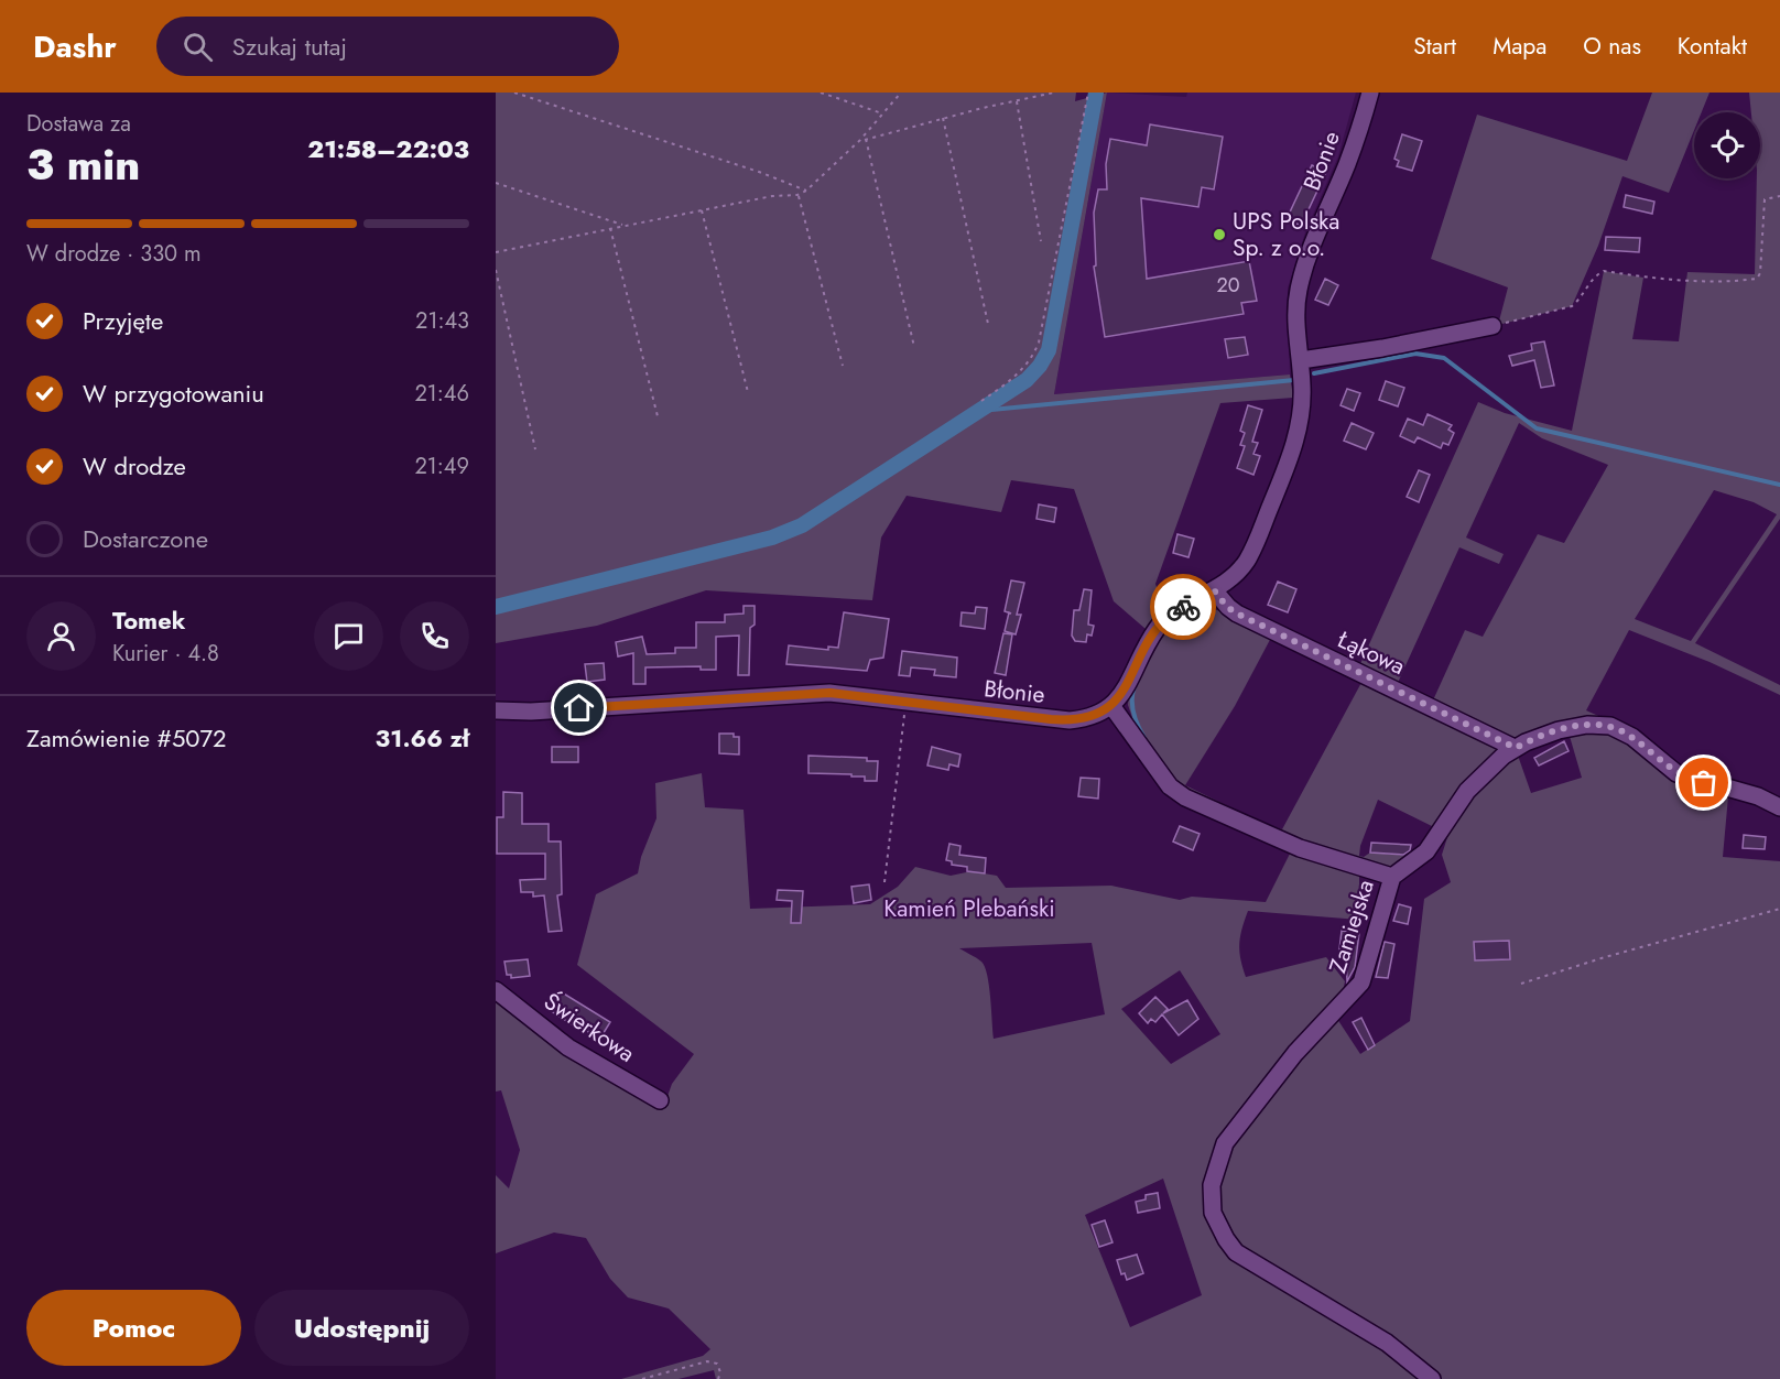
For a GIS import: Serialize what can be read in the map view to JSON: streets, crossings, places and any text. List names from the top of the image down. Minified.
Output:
{"streets":{"street":["Błonie","Łąkowa","Zamiejska","Świerkowa"]},"crossings":[["Błonie","Łąkowa"],["Łąkowa","Zamiejska"]],"parks":["Kamień Plebański"],"places":["UPS Polska Sp. z o.o."],"house_numbers":["20"],"page":{"header":"Dashr","search":"Szukaj tutaj","nav":["Start","Mapa","O nas","Kontakt"],"heading":["3 min","Dostawa za","21:58–22:03"],"panel":["Tomek","Kurier · 4.8","Zamówienie #5072","31.66 zł"],"bar":"W drodze · 330 m","list":[["Przyjęte","21:43"],["W przygotowaniu","21:46"],["W drodze","21:49"],"Dostarczone"],"buttons":["Pomoc","Udostępnij"]}}
